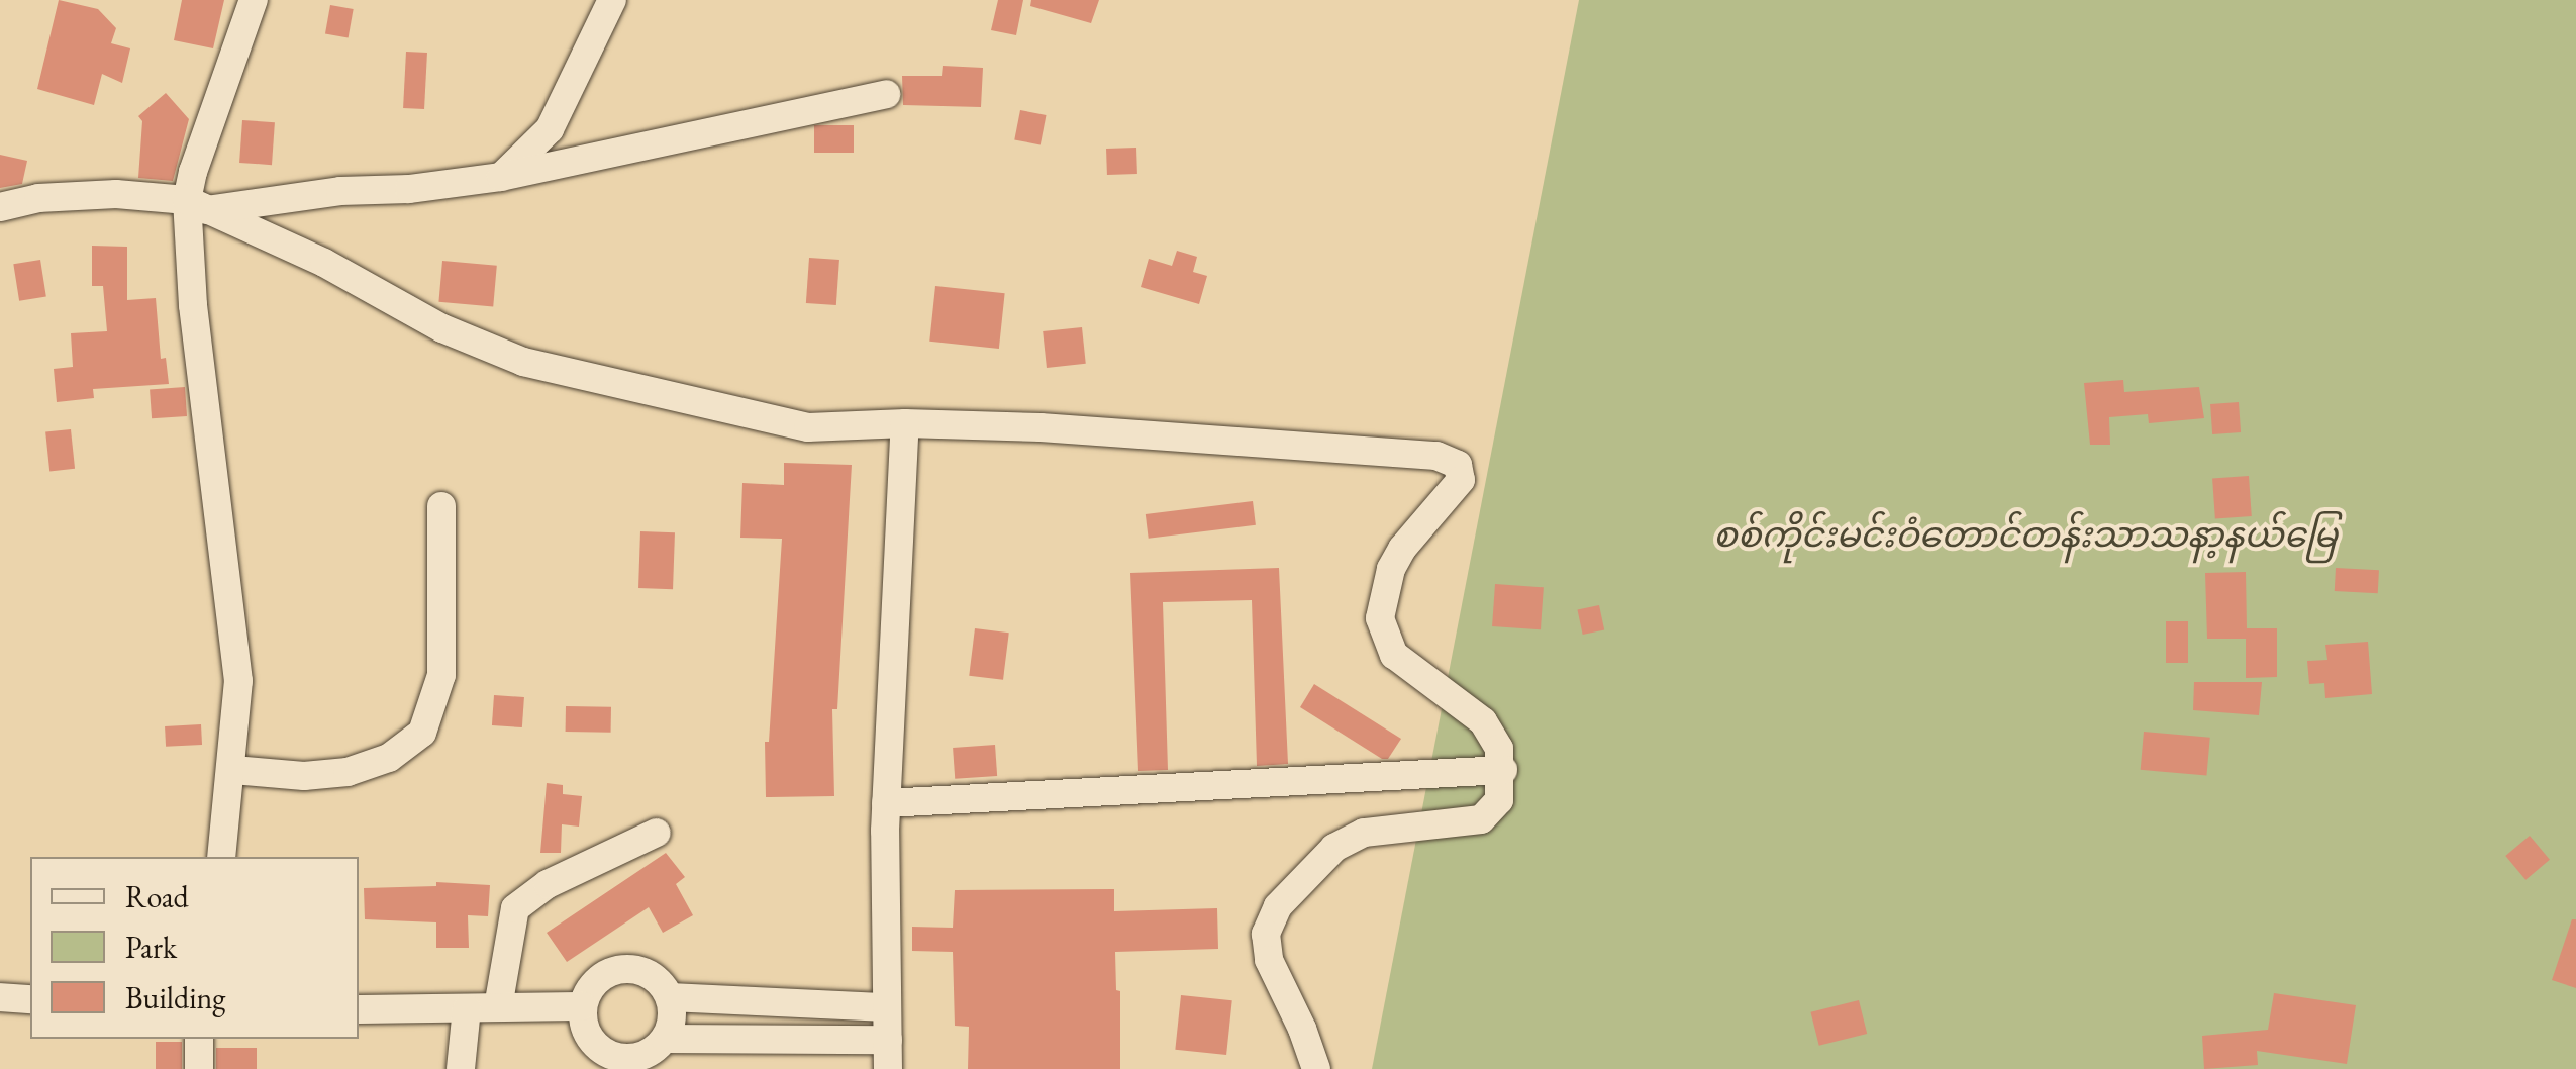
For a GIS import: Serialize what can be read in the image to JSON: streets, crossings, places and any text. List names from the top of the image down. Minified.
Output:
{"parks":["စစ်ကိုင်းမင်းဝံတောင်တန်းသာသနာ့နယ်မြေ"],"legend":["Road","Park","Building"]}
